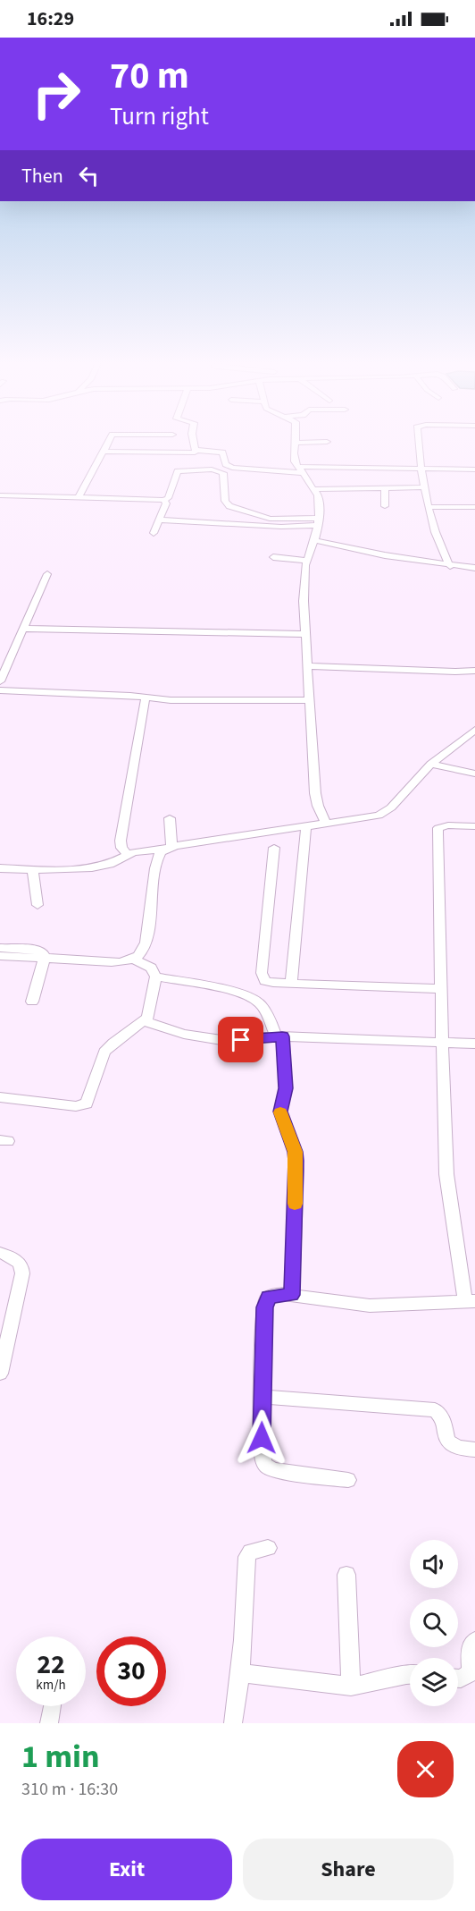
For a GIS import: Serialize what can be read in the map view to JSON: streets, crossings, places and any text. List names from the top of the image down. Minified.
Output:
{"page":{"status":"16:29","turn":["70 m","Turn right"],"then":"Then","speed":"22 km/h","limit":"30","heading":["1 min","310 m · 16:30"],"buttons":["Exit","Share"]}}
